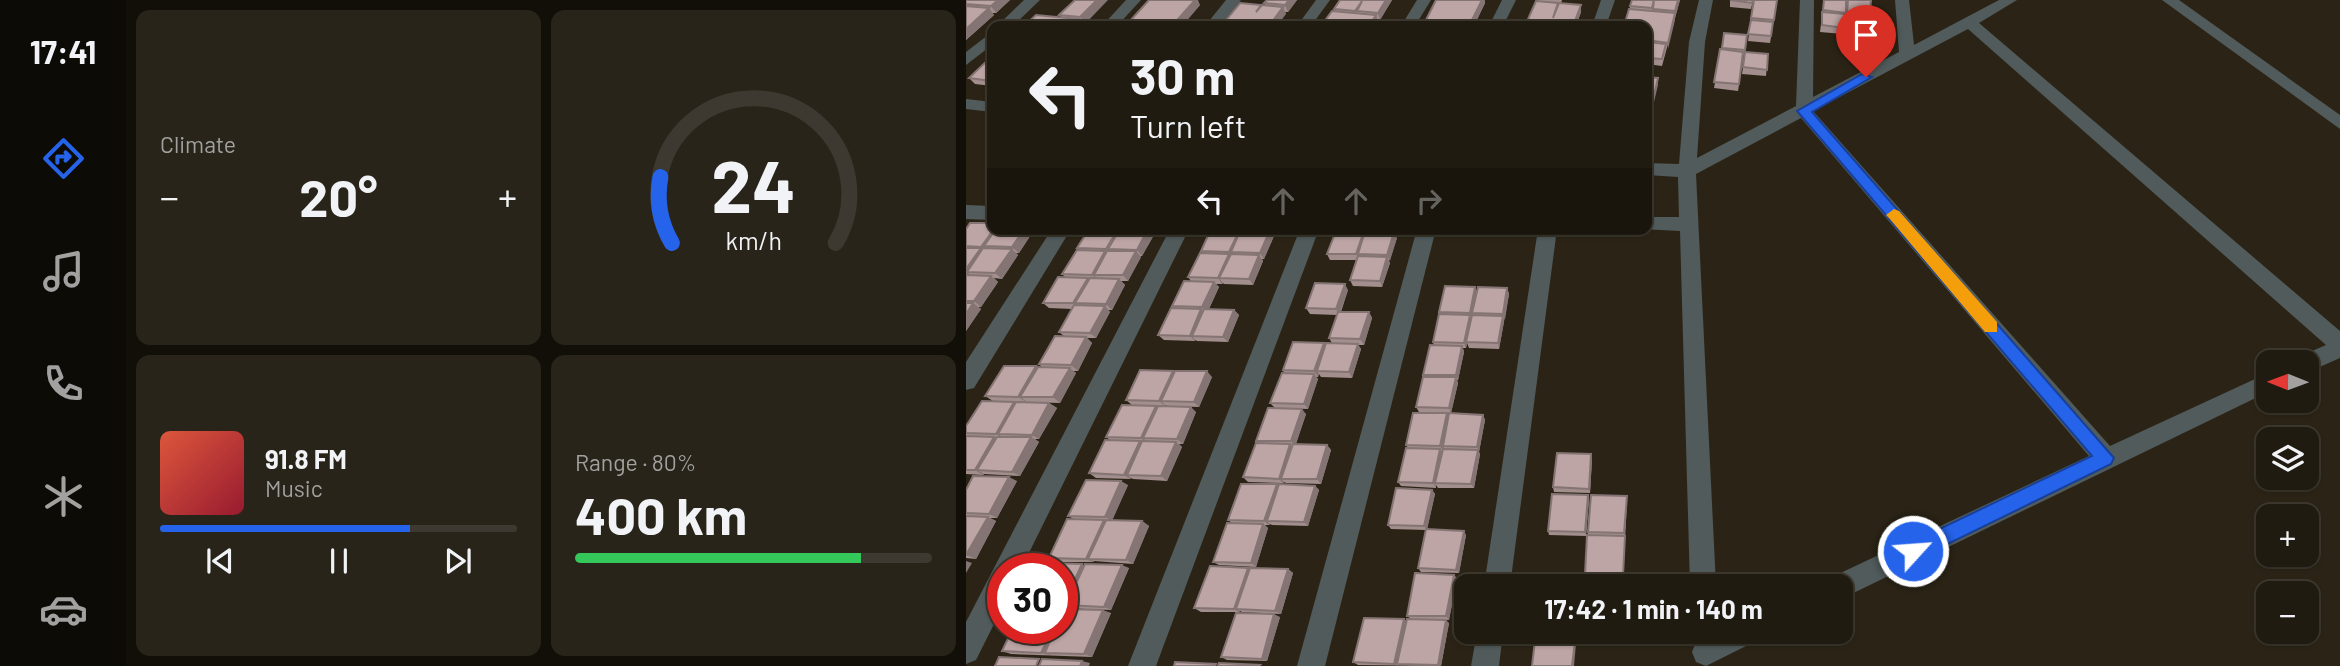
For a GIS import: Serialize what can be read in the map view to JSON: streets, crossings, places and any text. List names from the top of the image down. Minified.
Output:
{"north":"left","page":{"tabs":"17:41","tile":["Climate",["Range · 80%","400 km"]],"turn":["30 m","Turn left"],"heat":["−","20°","+"],"map_buttons":["+","−"],"song":["91.8 FM","Music"],"limit":"30","trip":"17:42 · 1 min · 140 m","gauge":["24","km/h"]}}
